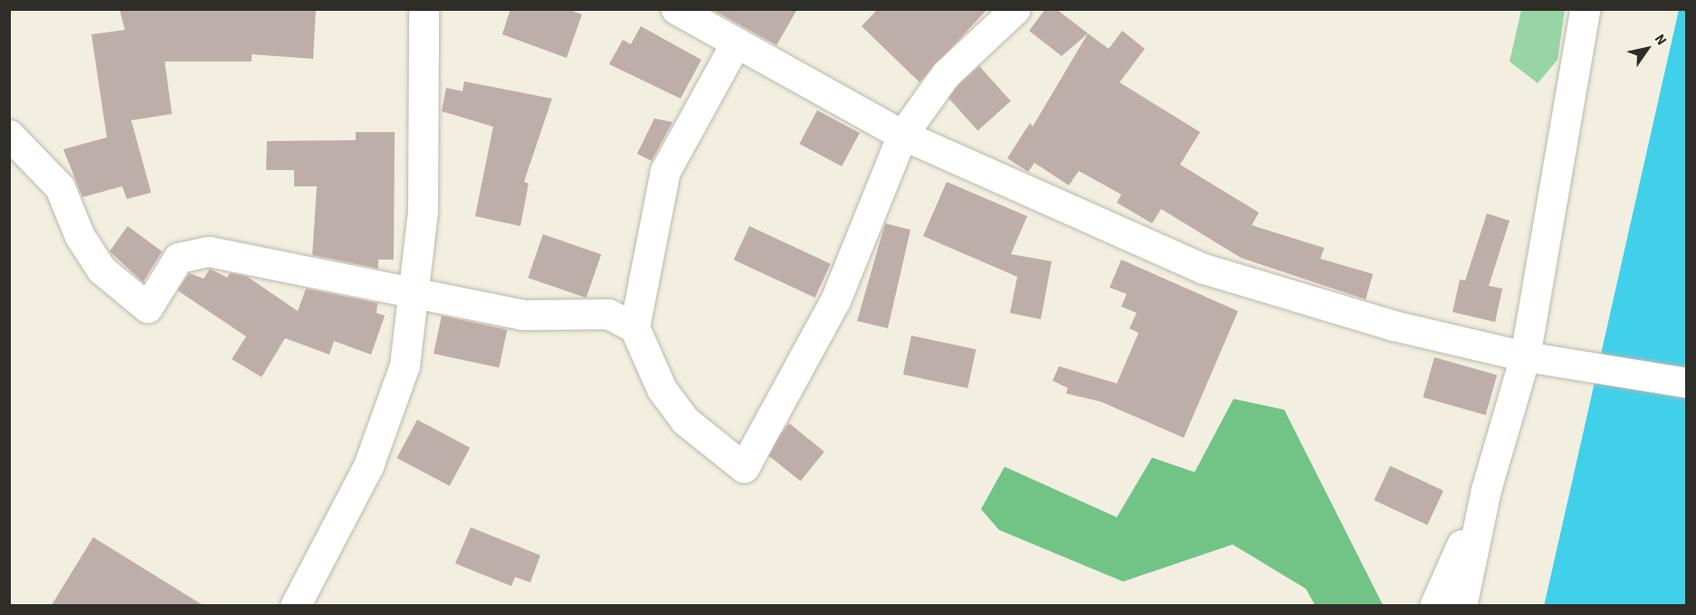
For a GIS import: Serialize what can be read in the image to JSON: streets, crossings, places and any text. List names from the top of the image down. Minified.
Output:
{"north":"top right"}
